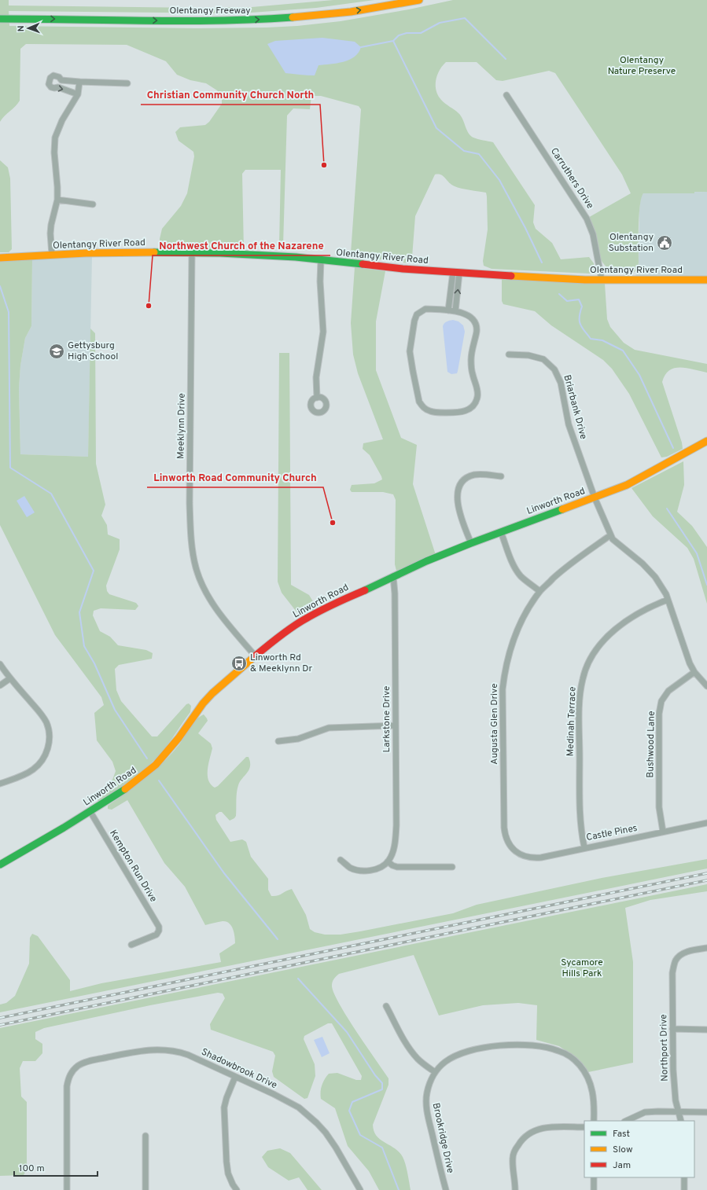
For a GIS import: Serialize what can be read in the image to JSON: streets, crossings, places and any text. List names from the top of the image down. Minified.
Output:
{"streets":{"main road":["Olentangy Freeway","Olentangy River Road","Linworth Road"],"street":["Carruthers Drive","Briarbank Drive","Meeklynn Drive","Larkstone Drive","Medinah Terrace","Augusta Glen Drive","Bushwood Lane","Castle Pines","Kempton Run Drive","Northport Drive","Shadowbrook Drive","Brookridge Drive"]},"crossings":[["Carruthers Drive","Olentangy River Road"],["Olentangy River Road","Meeklynn Drive"],["Briarbank Drive","Linworth Road"],["Briarbank Drive","Medinah Terrace"],["Briarbank Drive","Augusta Glen Drive"],["Briarbank Drive","Bushwood Lane"],["Meeklynn Drive","Linworth Road"],["Linworth Road","Larkstone Drive"],["Linworth Road","Kempton Run Drive"],["Medinah Terrace","Castle Pines"],["Augusta Glen Drive","Castle Pines"],["Bushwood Lane","Castle Pines"]],"one_way":["Olentangy Freeway"],"parks":["Olentangy Nature Preserve","Sycamore Hills Park"],"places":{"other":["Christian Community Church North","Northwest Church of the Nazarene","Linworth Road Community Church"],"public building":["Olentangy Substation"],"school or university":["Gettysburg High School"],"bus stop":["Linworth Rd & Meeklynn Dr"]},"legend":["Fast","Slow","Jam"],"scale_bar":"100 m","north":"left"}
